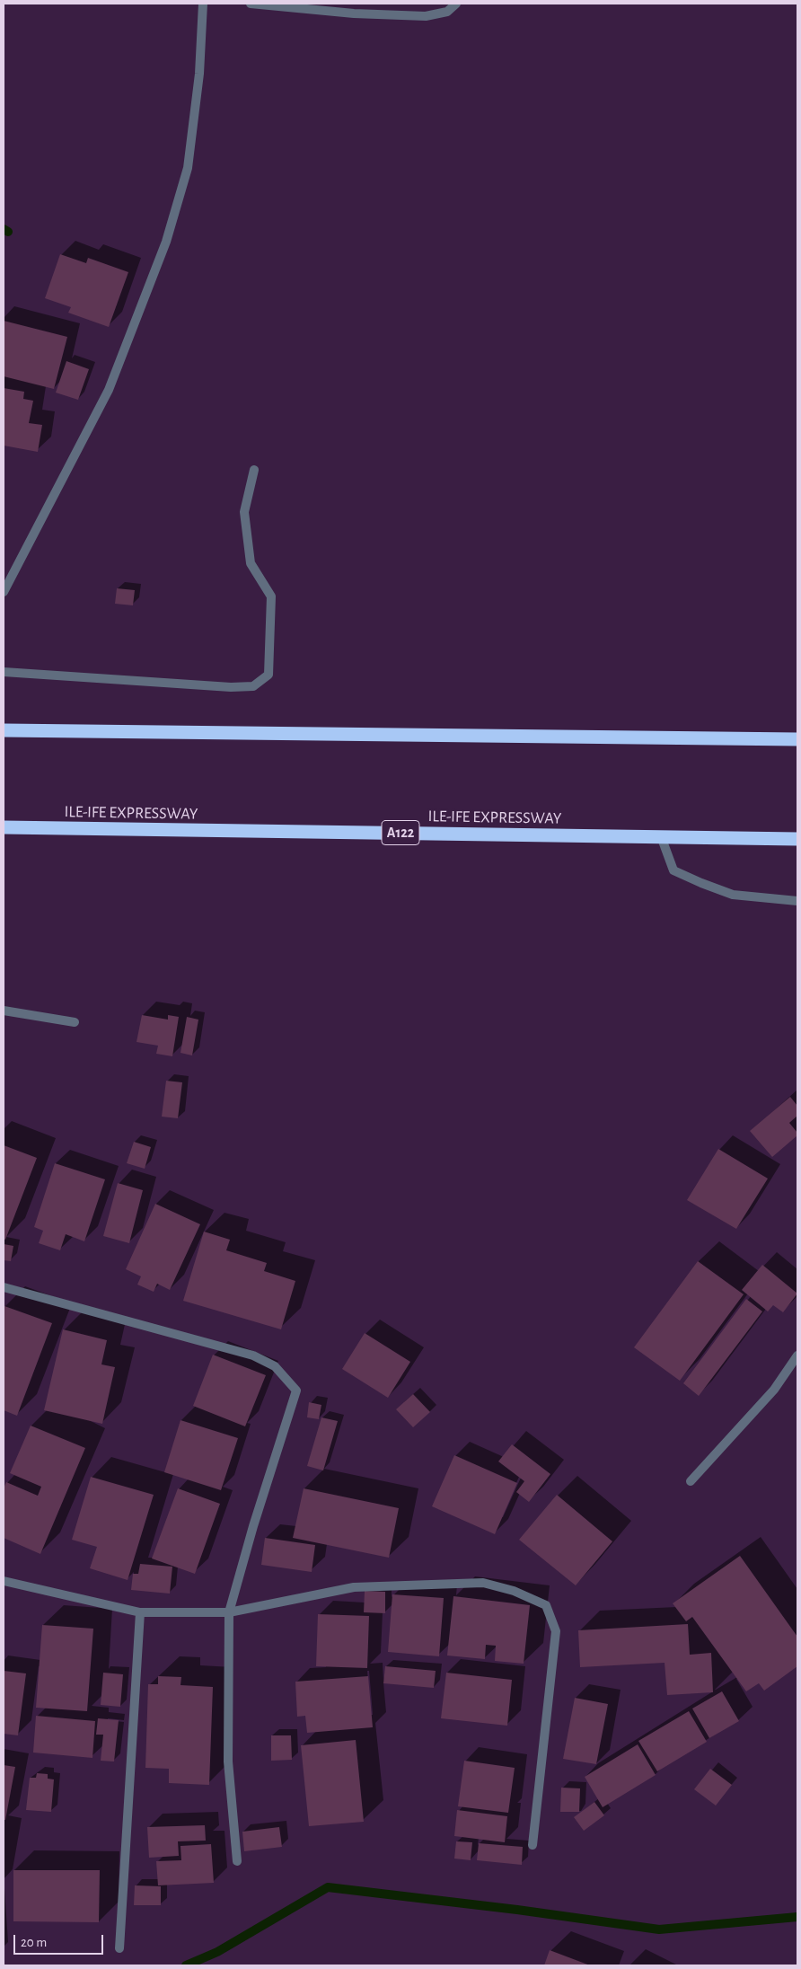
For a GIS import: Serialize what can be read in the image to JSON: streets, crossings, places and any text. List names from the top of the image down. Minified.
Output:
{"streets":{"highway":["ILE-IFE EXPRESSWAY","A122"]},"scale_bar":"20 m"}
